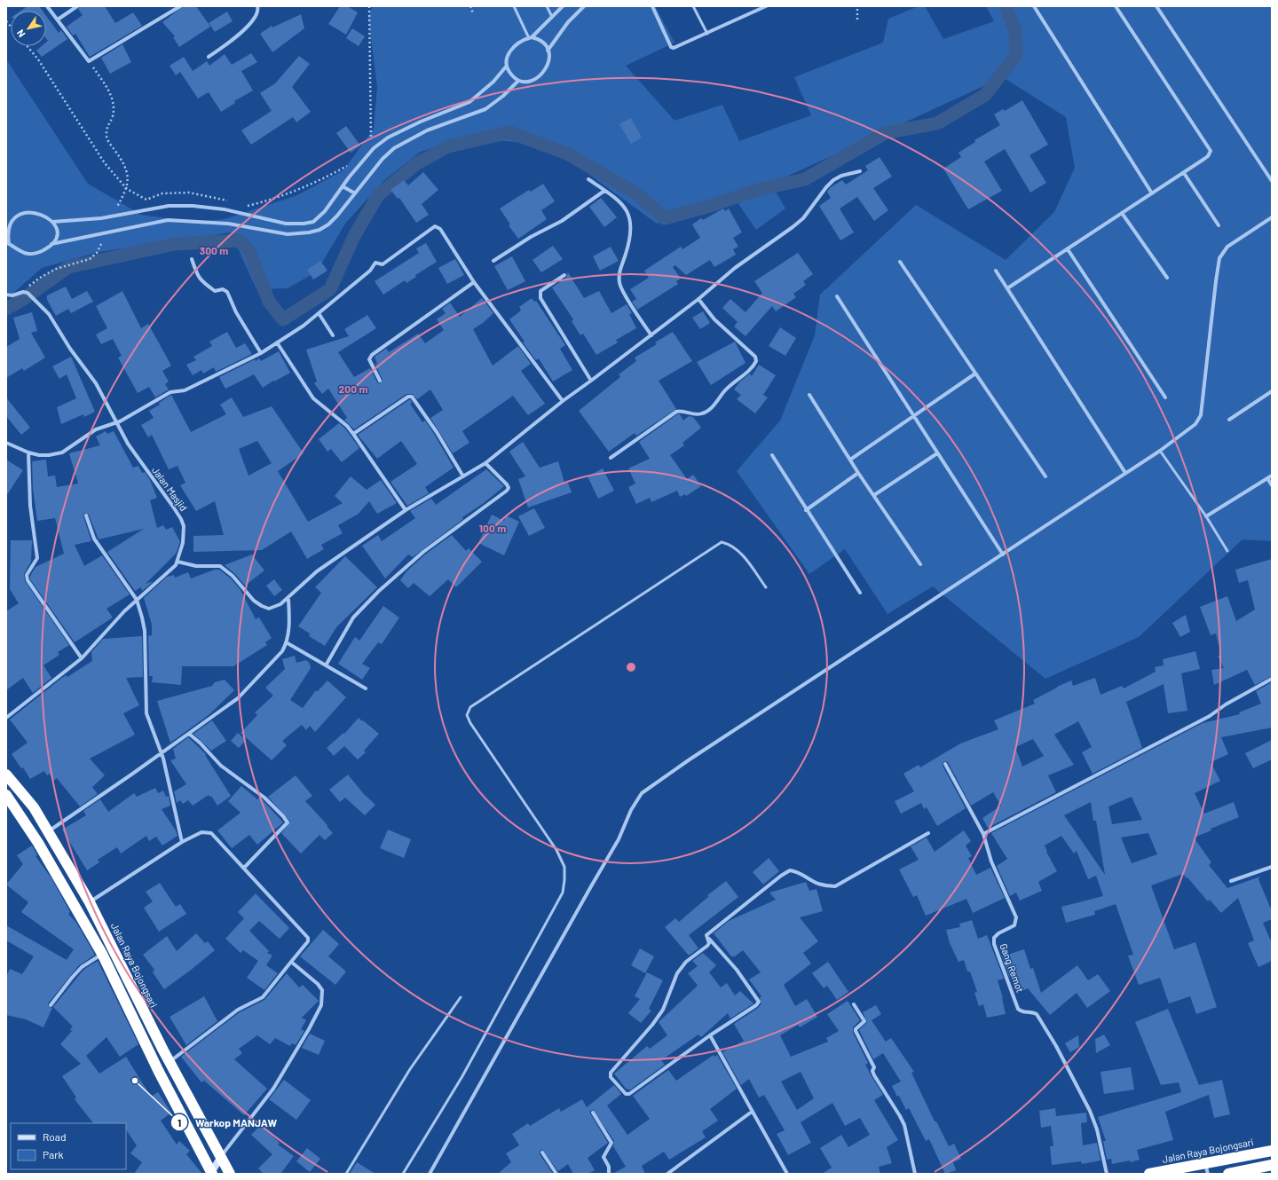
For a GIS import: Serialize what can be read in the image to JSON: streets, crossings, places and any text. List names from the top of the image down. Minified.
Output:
{"streets":{"highway":["Jalan Raya Bojongsari"],"street":["Jalan Masjid","Gang Remot"]},"places":["Warkop MANJAW"],"legend":["Road","Park"],"north":"bottom left","rings":["300 m","200 m","100 m"]}
